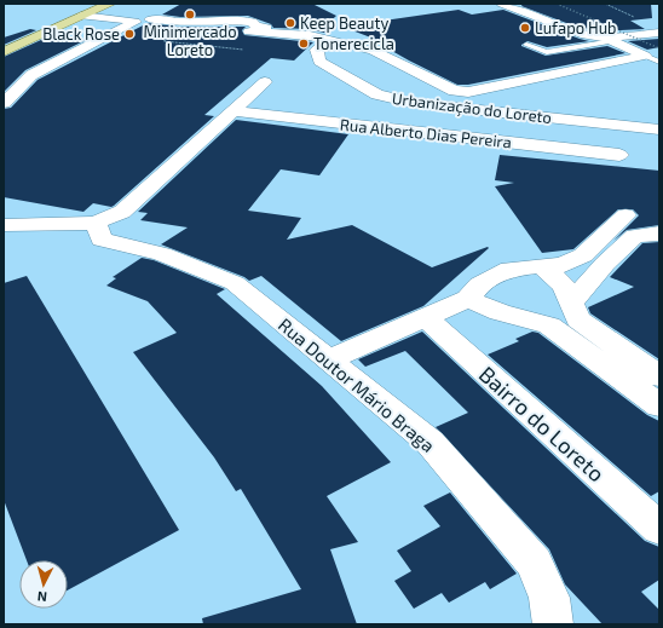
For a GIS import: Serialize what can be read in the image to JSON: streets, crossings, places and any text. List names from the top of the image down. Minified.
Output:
{"streets":{"street":["Urbanização do Loreto","Rua Alberto Dias Pereira","Rua Doutor Mário Braga","Bairro do Loreto"]},"places":["Minimercado Loreto","Keep Beauty","Lufapo Hub","Black Rose","Tonerecicla"],"north":"bottom"}
